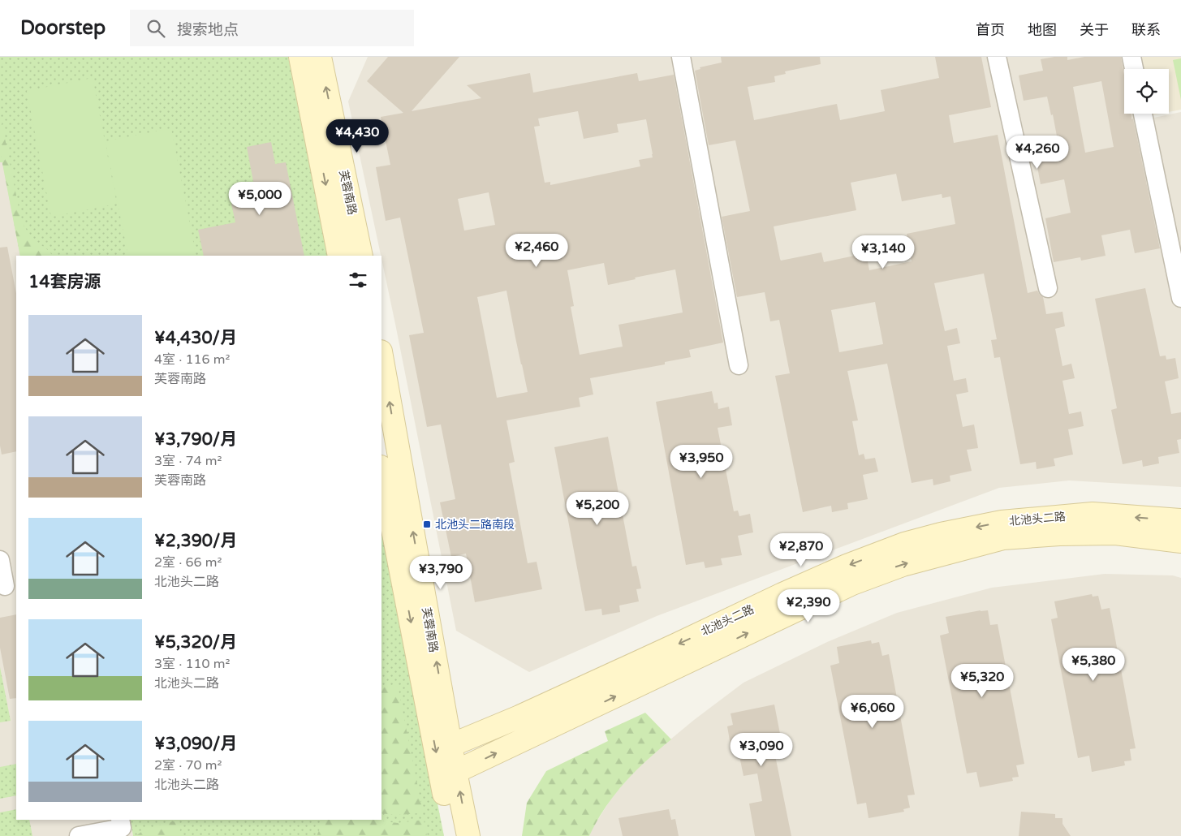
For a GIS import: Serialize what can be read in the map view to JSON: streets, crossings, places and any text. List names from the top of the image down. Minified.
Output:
{"streets":{"main road":["芙蓉南路","北池头二路"]},"crossings":[["芙蓉南路","北池头二路"]],"places":{"transit":["北池头二路南段"]},"page":{"header":"Doorstep","search":"搜索地点","nav":["首页","地图","关于","联系"],"price":["¥4,430","¥4,260","¥5,000","¥2,460","¥3,140","¥3,950","¥5,200","¥2,870","¥3,790","¥2,390","¥5,380","¥5,320","¥6,060","¥3,090"],"heading":"14套房源","list":[{"name":"¥4,430/月","note":"4室 · 116 m² · 芙蓉南路"},{"name":"¥3,790/月","note":"3室 · 74 m² · 芙蓉南路"},{"name":"¥2,390/月","note":"2室 · 66 m² · 北池头二路"},{"name":"¥5,320/月","note":"3室 · 110 m² · 北池头二路"},{"name":"¥3,090/月","note":"2室 · 70 m² · 北池头二路"}]}}
